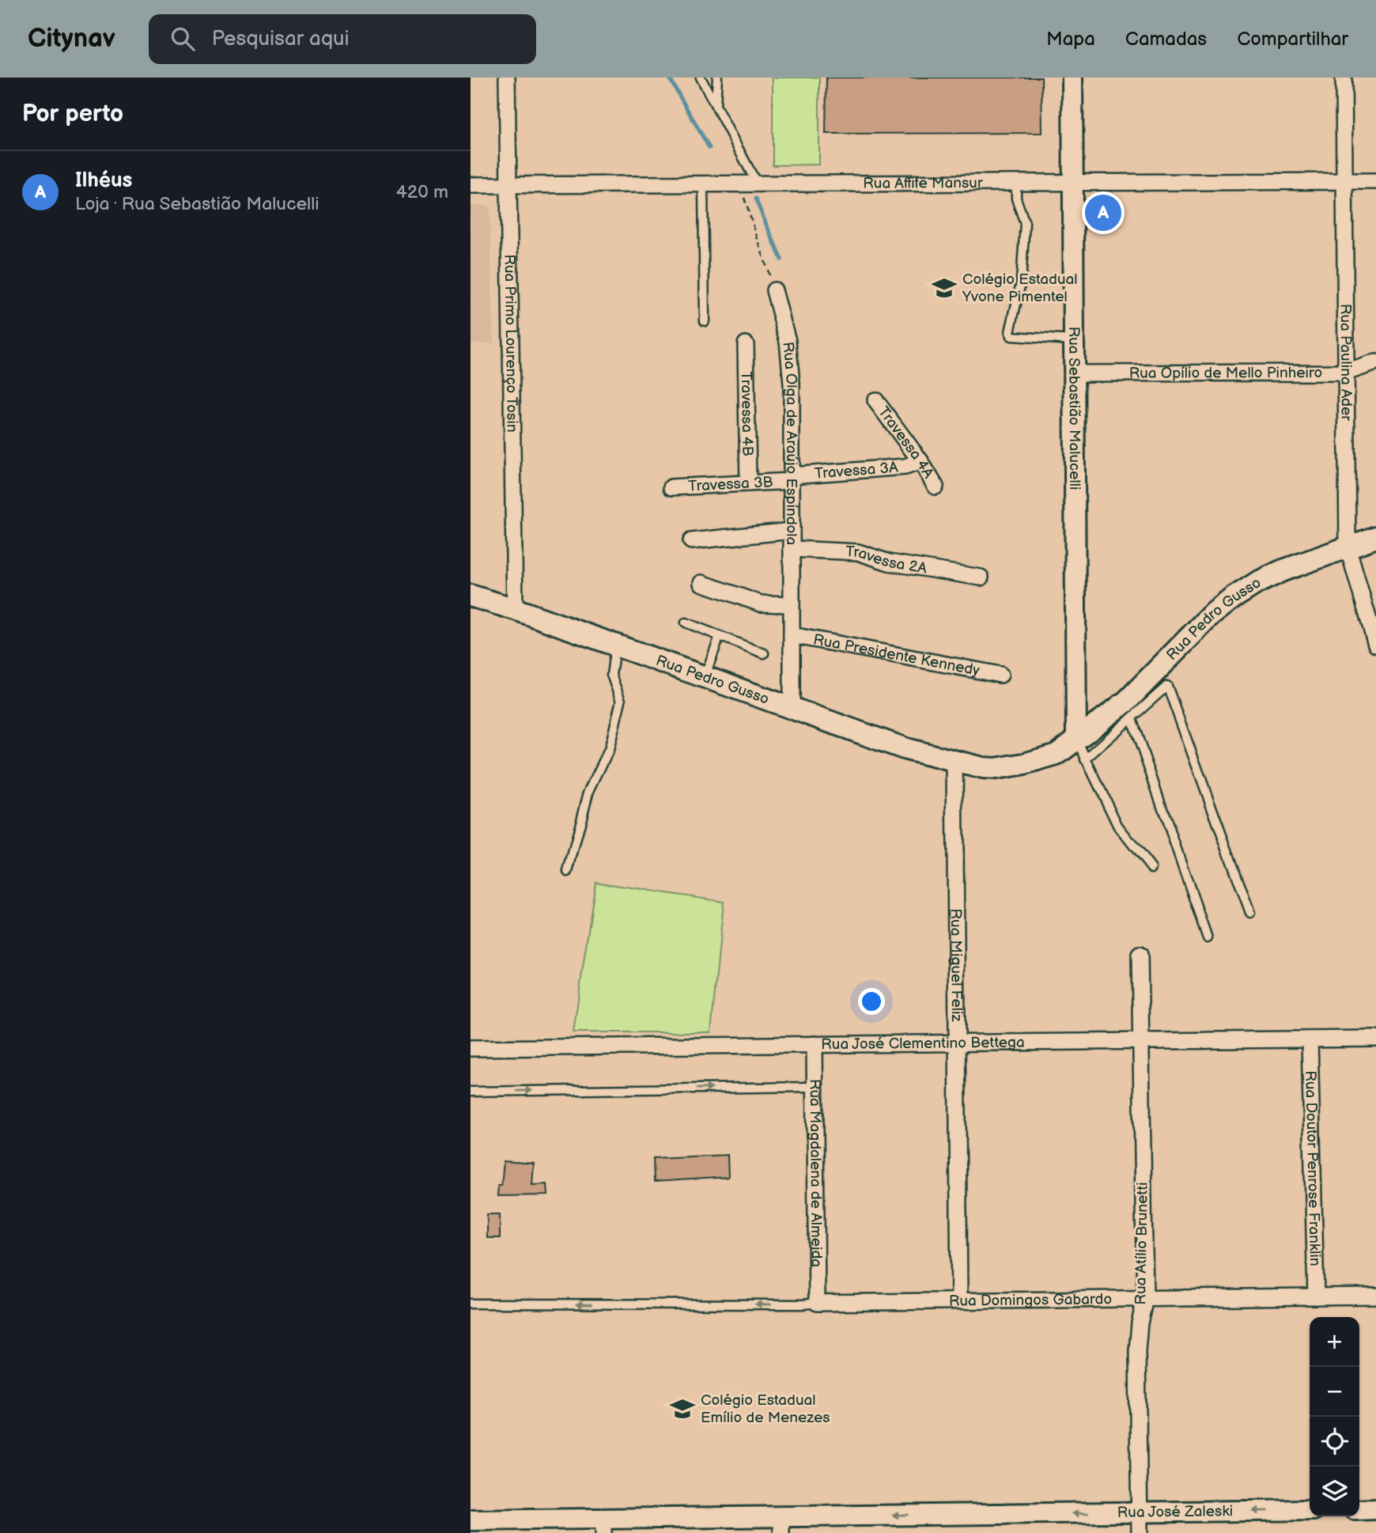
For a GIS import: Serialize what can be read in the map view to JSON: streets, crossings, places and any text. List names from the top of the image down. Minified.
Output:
{"streets":{"main road":["Rua Pedro Gusso"],"street":["Rua Affife Mansur","Rua Primo Lourenço Tosin","Rua Paulina Ader","Rua Opílio de Mello Pinheiro","Rua Sebastião Malucelli","Travessa 4B","Rua Olga de Araújo Espíndola","Travessa 4A","Travessa 3A","Travessa 3B","Travessa 2A","Rua Presidente Kennedy","Rua Miguel Feliz","Rua José Clementino Bettega","Rua Doutor Penrose Franklin","Rua Magdalena de Almeida","Rua Atílio Brunetti","Rua Domingos Gabardo","Rua José Zaleski"]},"crossings":[["Rua Affife Mansur","Rua Primo Lourenço Tosin"],["Rua Affife Mansur","Rua Paulina Ader"],["Rua Affife Mansur","Rua Sebastião Malucelli"],["Rua Primo Lourenço Tosin","Rua Pedro Gusso"],["Rua Paulina Ader","Rua Opílio de Mello Pinheiro"],["Rua Paulina Ader","Rua Pedro Gusso"],["Rua Opílio de Mello Pinheiro","Rua Sebastião Malucelli"],["Rua Sebastião Malucelli","Rua Pedro Gusso"],["Travessa 4B","Travessa 3B"],["Rua Olga de Araújo Espíndola","Travessa 3A"],["Rua Olga de Araújo Espíndola","Travessa 3B"],["Rua Olga de Araújo Espíndola","Travessa 2A"],["Rua Olga de Araújo Espíndola","Rua Pedro Gusso"],["Rua Olga de Araújo Espíndola","Rua Presidente Kennedy"],["Travessa 4A","Travessa 3A"],["Travessa 3A","Travessa 3B"],["Rua Pedro Gusso","Rua Miguel Feliz"],["Rua Miguel Feliz","Rua José Clementino Bettega"],["Rua Miguel Feliz","Rua Domingos Gabardo"],["Rua José Clementino Bettega","Rua Doutor Penrose Franklin"],["Rua José Clementino Bettega","Rua Magdalena de Almeida"],["Rua José Clementino Bettega","Rua Atílio Brunetti"],["Rua Doutor Penrose Franklin","Rua Domingos Gabardo"],["Rua Magdalena de Almeida","Rua Domingos Gabardo"],["Rua Atílio Brunetti","Rua Domingos Gabardo"],["Rua Atílio Brunetti","Rua José Zaleski"]],"one_way":["Rua José Zaleski"],"places":{"school or university":["Colégio Estadual Yvone Pimentel","Colégio Estadual Emílio de Menezes"]},"page":{"header":"Citynav","search":"Pesquisar aqui","nav":["Mapa","Camadas","Compartilhar"],"heading":"Por perto","list":[{"mark":"A","name":"Ilhéus","note":"Loja · Rua Sebastião Malucelli","value":"420 m"}],"pins":"A","map_buttons":["+","−"]}}
